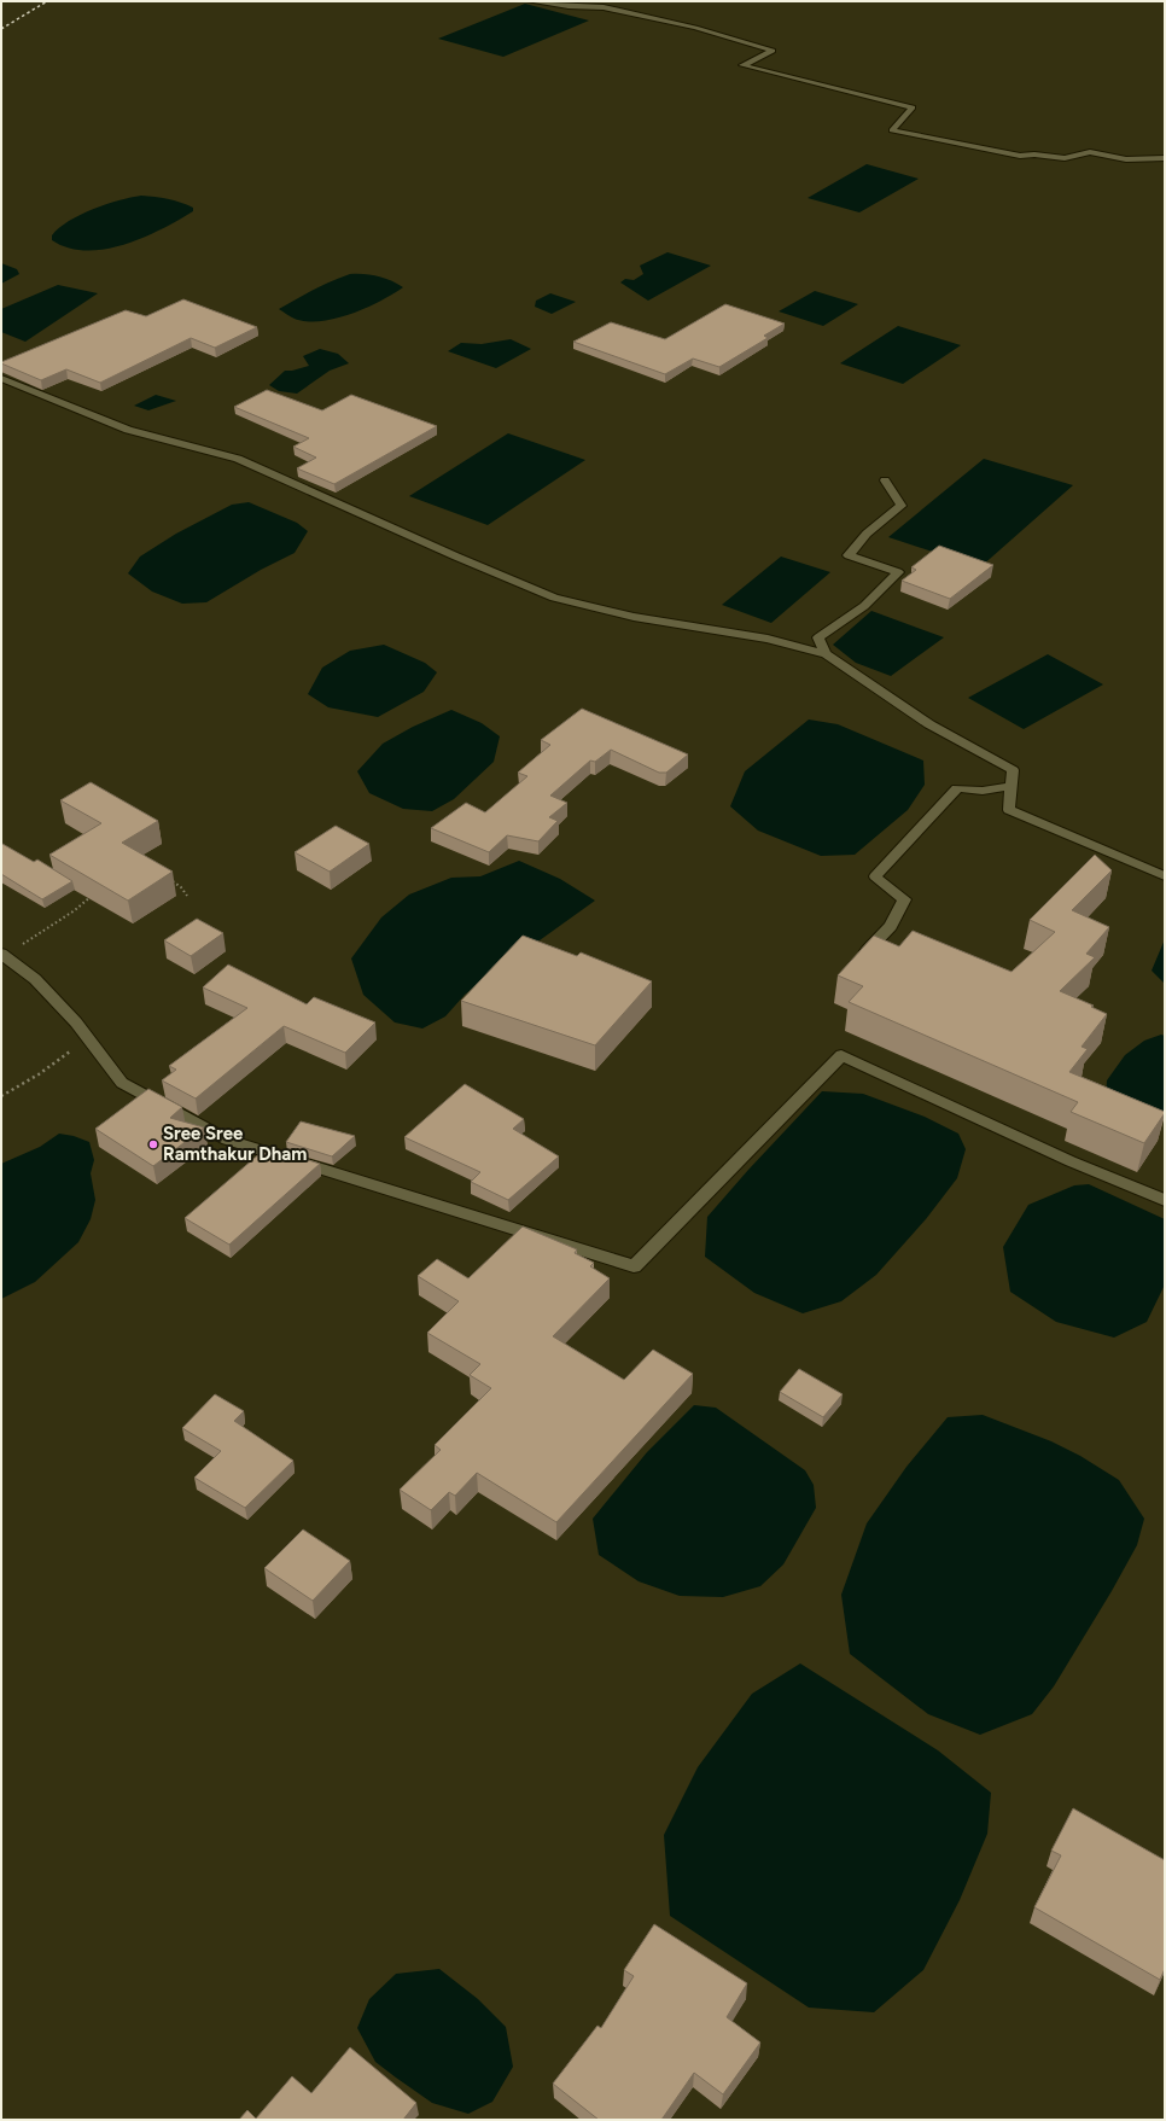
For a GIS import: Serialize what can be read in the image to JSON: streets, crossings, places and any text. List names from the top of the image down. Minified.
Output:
{"places":["Sree Sree Ramthakur Dham"]}
